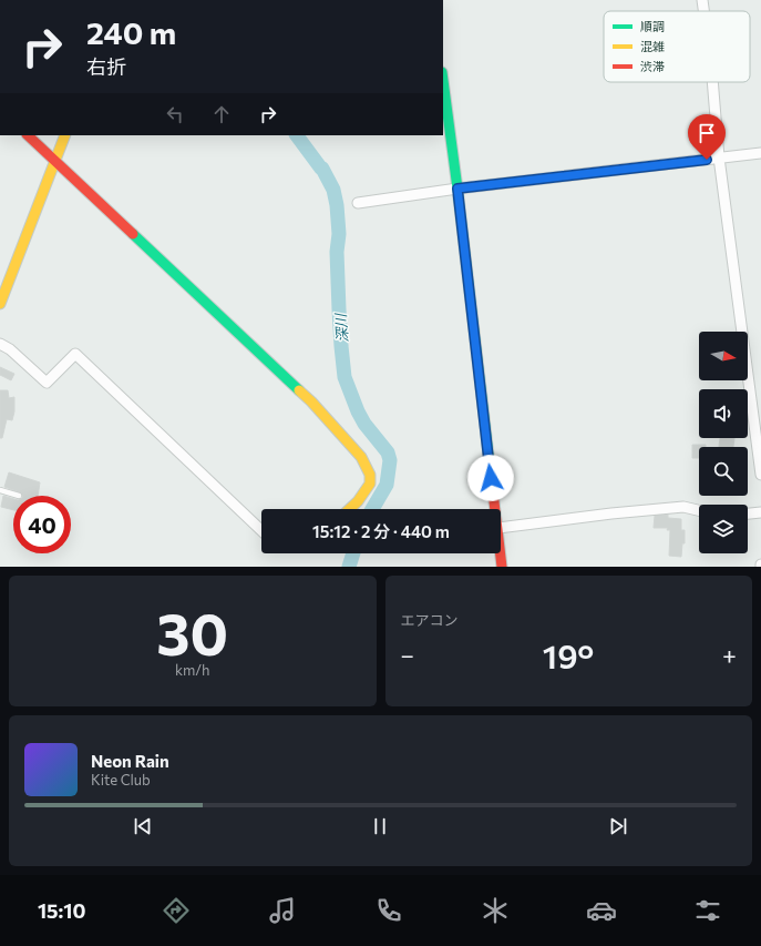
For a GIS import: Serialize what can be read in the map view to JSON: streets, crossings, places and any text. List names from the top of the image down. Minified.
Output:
{"water":["深川"],"legend":["順調","混雑","渋滞"],"north":"right","page":{"turn":["240 m","右折"],"limit":"40","trip":"15:12 · 2 分 · 440 m","tile":[["30","km/h"],"エアコン"],"heat":["−","19°","+"],"song":["Neon Rain","Kite Club"],"tabs":"15:10"}}
